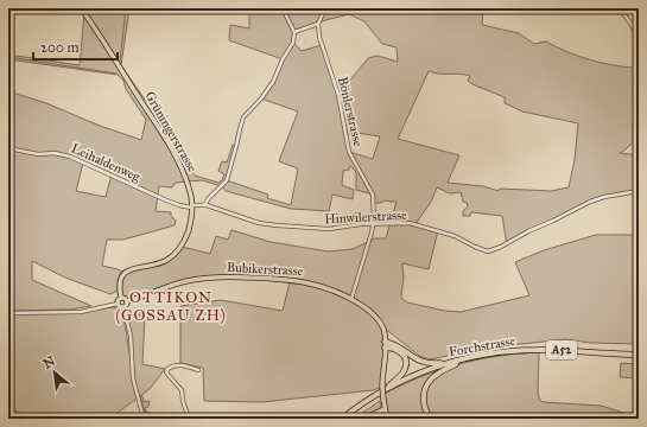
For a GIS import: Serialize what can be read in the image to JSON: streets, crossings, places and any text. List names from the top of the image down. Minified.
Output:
{"streets":{"highway":["Forchstrasse","A52"],"main road":["Grüningerstrasse","Bubikerstrasse"],"street":["Bönlerstrasse","Leihaldenweg","Hinwilerstrasse"]},"crossings":[["Bönlerstrasse","Hinwilerstrasse"],["Bönlerstrasse","Bubikerstrasse"],["Grüningerstrasse","Leihaldenweg"],["Grüningerstrasse","Hinwilerstrasse"],["Grüningerstrasse","Bubikerstrasse"],["Leihaldenweg","Hinwilerstrasse"]],"districts":["OTTIKON (GOSSAU ZH)"],"scale_bar":"200 m","north":"top left"}
